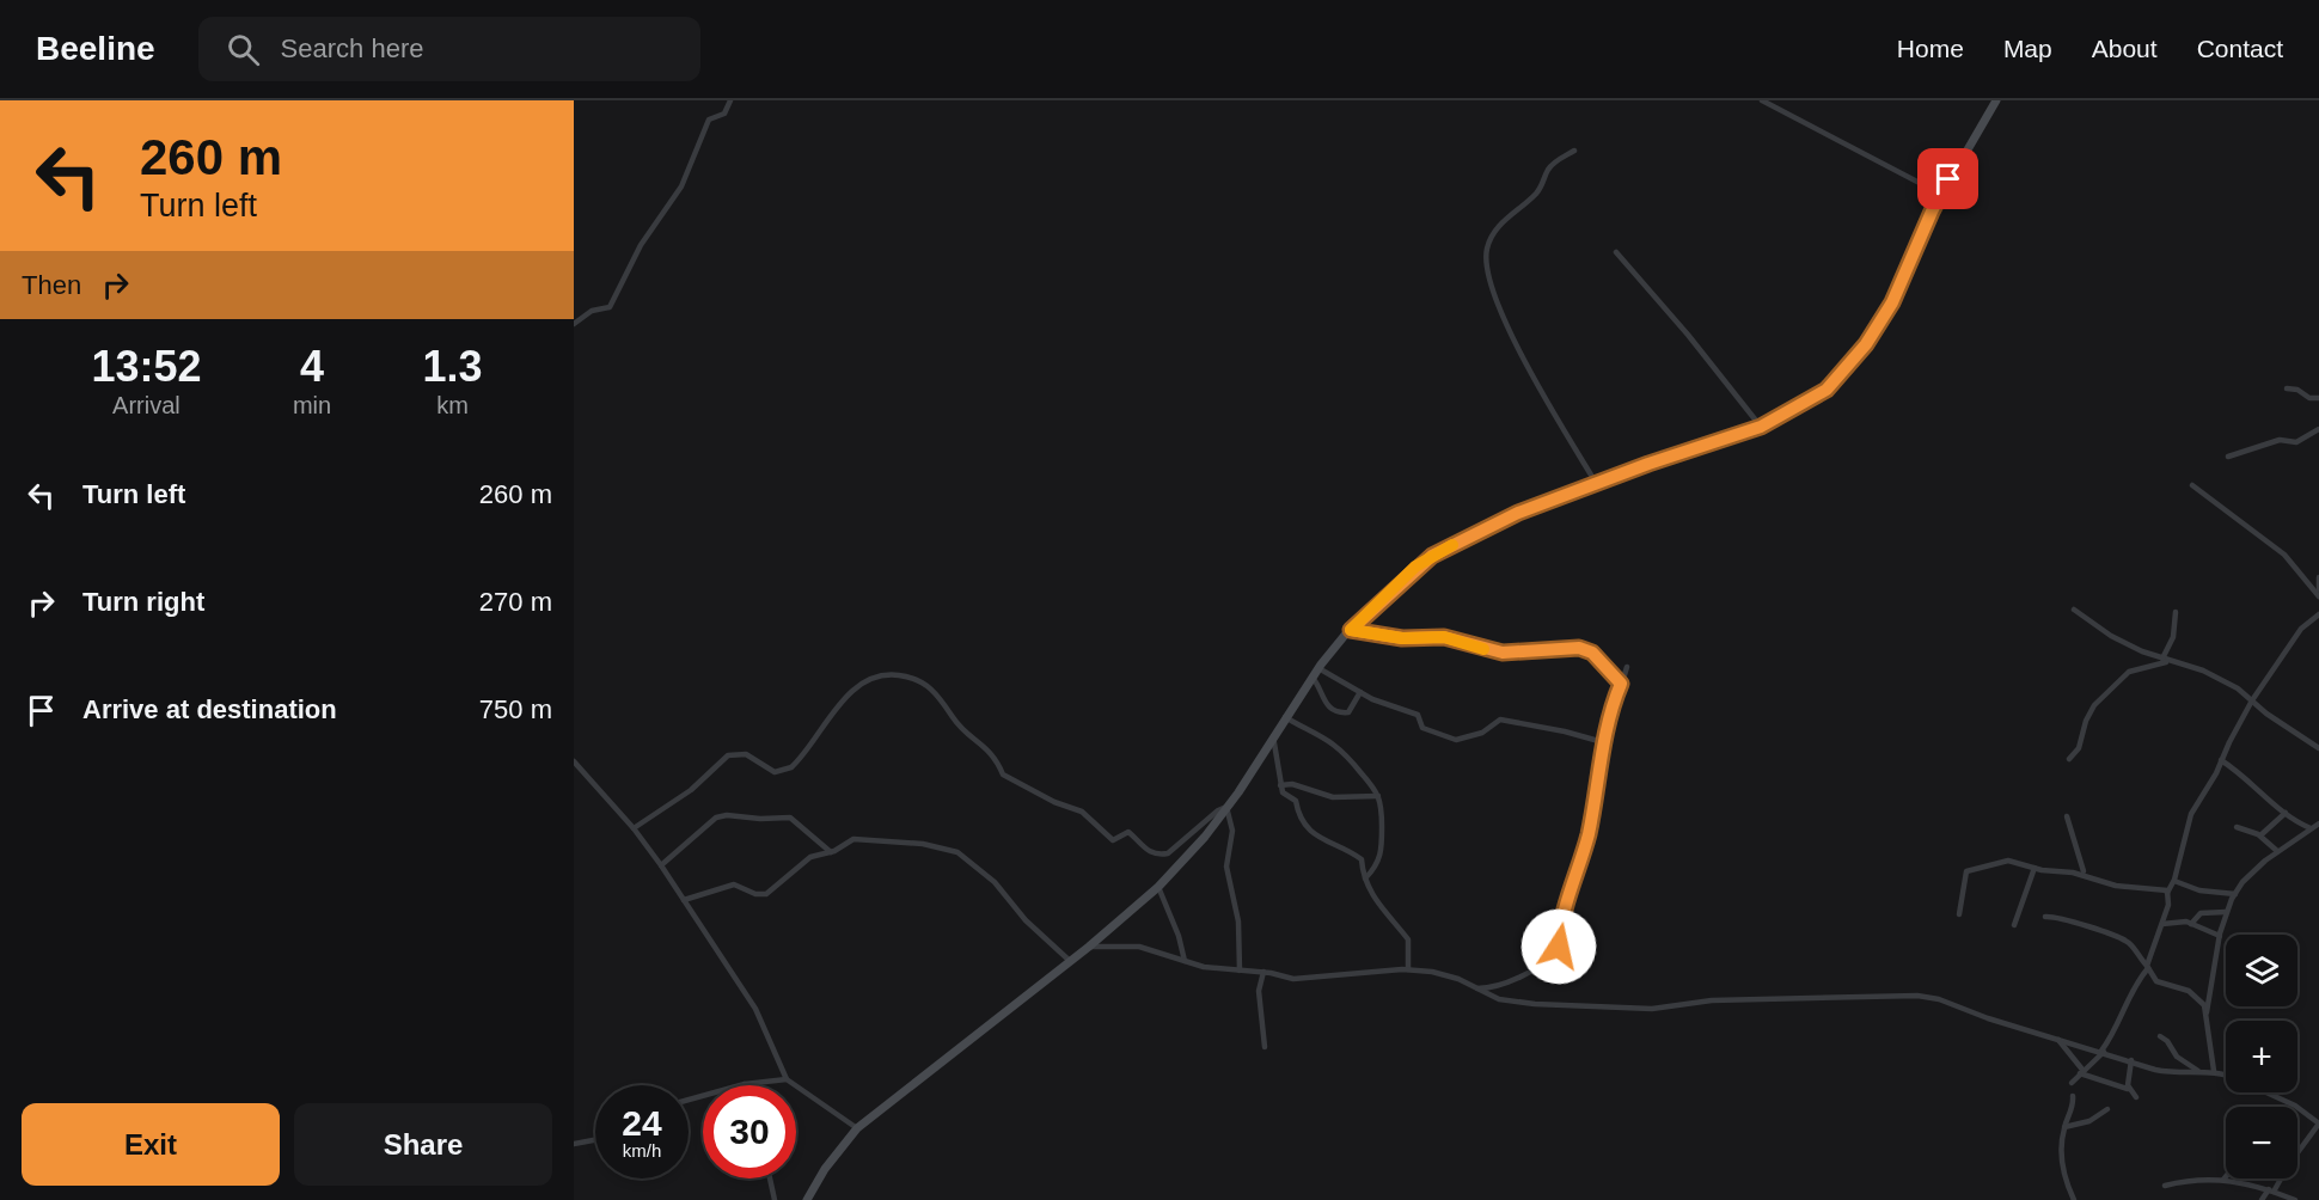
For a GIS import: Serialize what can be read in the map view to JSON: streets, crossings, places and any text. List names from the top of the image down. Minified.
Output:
{"page":{"header":"Beeline","search":"Search here","nav":["Home","Map","About","Contact"],"turn":["260 m","Turn left"],"then":"Then","eta":["13:52","Arrival","4","min","1.3","km"],"list":[{"name":"Turn left","value":"260 m"},{"name":"Turn right","value":"270 m"},{"name":"Arrive at destination","value":"750 m"}],"map_buttons":["+","−"],"speed":"24 km/h","limit":"30","buttons":["Exit","Share"]}}
